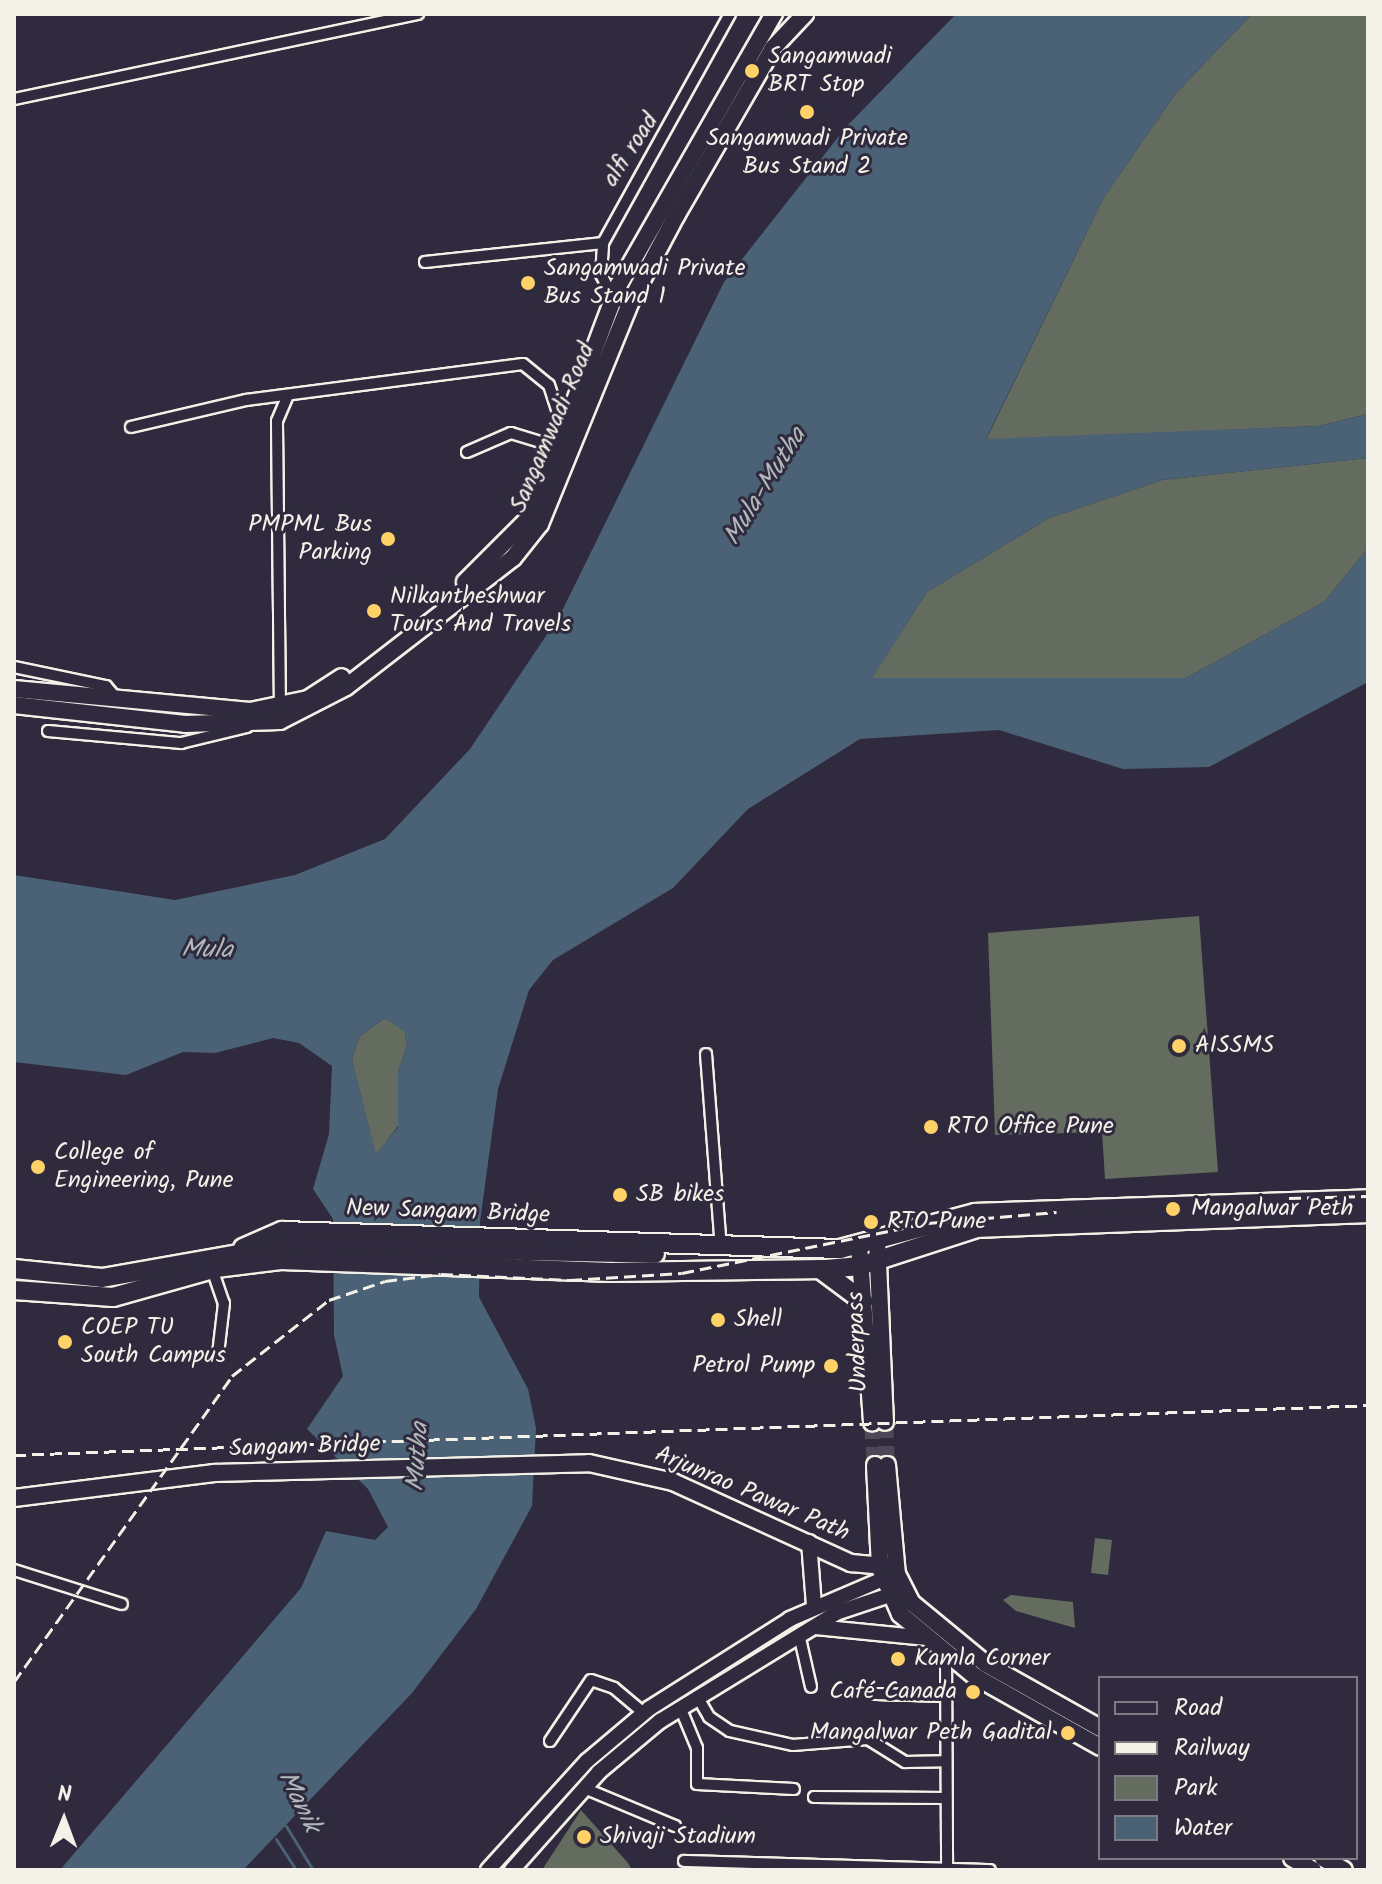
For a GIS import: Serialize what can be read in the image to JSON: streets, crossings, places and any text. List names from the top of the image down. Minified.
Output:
{"streets":{"highway":["New Sangam Bridge"],"main road":["Sangamwadi Road","Underpass","Sangam Bridge","Arjunrao Pawar Path"],"street":["alfi road"]},"crossings":[["Sangam Bridge","Arjunrao Pawar Path"]],"water":["Mula-Mutha","Mula","Mutha","Manik"],"places":["Sangamwadi BRT Stop","Sangamwadi Private Bus Stand 2","Sangamwadi Private Bus Stand 1","PMPML Bus Parking","Nilkantheshwar Tours And Travels","AISSMS","RTO Office Pune","College of Engineering, Pune","SB bikes","Mangalwar Peth","RTO Pune","Shell","COEP TU South Campus","Petrol Pump","Kamla Corner","Café Canada","Mangalwar Peth Gadital","Shivaji Stadium"],"legend":["Road","Railway","Park","Water"],"north":"top"}
